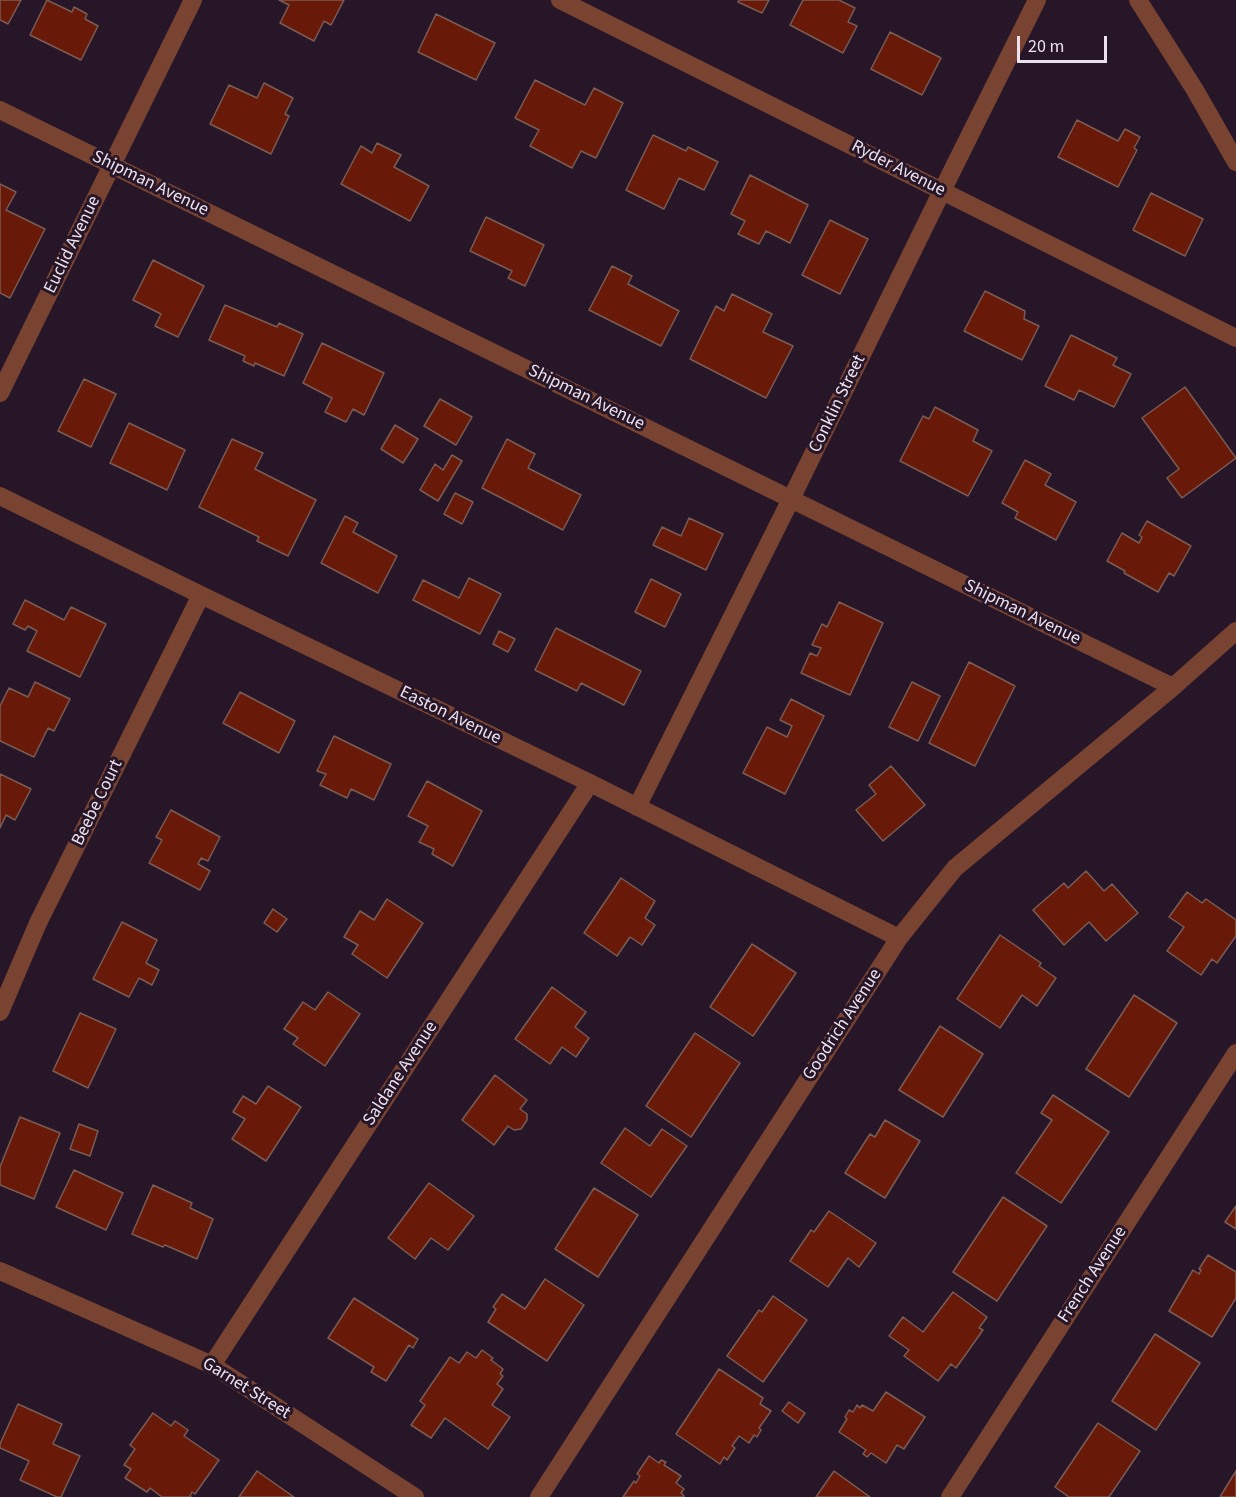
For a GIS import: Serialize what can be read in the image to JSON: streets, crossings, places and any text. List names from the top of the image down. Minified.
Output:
{"streets":{"street":["Ryder Avenue","Shipman Avenue","Euclid Avenue","Conklin Street","Easton Avenue","Beebe Court","Goodrich Avenue","Saldane Avenue","French Avenue","Garnet Street"]},"crossings":[["Ryder Avenue","Conklin Street"],["Shipman Avenue","Euclid Avenue"],["Shipman Avenue","Conklin Street"],["Shipman Avenue","Goodrich Avenue"],["Conklin Street","Easton Avenue"],["Easton Avenue","Beebe Court"],["Easton Avenue","Goodrich Avenue"],["Easton Avenue","Saldane Avenue"],["Saldane Avenue","Garnet Street"]],"scale_bar":"20 m"}
